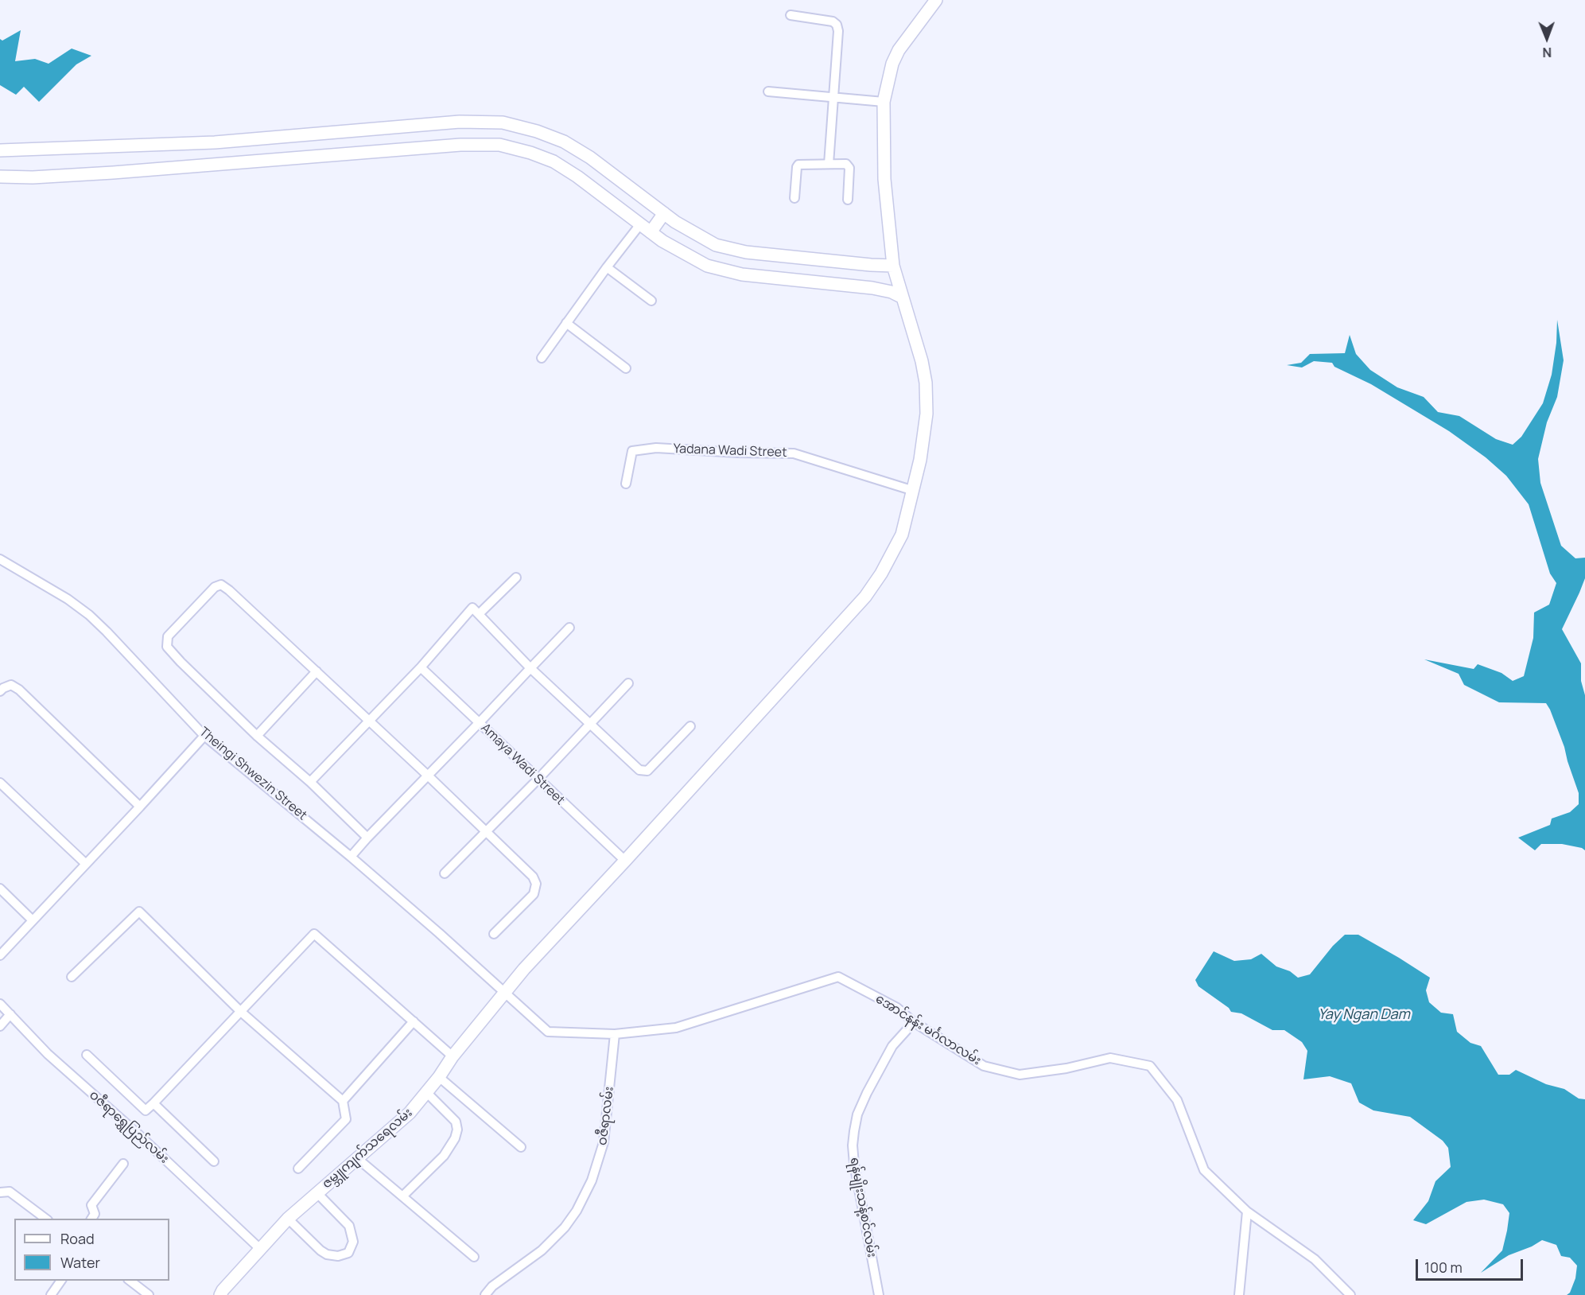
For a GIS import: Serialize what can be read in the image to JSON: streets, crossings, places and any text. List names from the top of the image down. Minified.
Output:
{"streets":{"street":["Yadana Wadi Street","Amaya Wadi Street","Theingi Shwezin Street","အောင်နန်း မင်္ဂလာလမ်း","ဝဇီရာလမ်း","ဝဇီရာရွှေပြည်လမ်း","ဇမ္ဘူကျက်သရေလမ်း","ရန်မျိုးသန့်စင်လမ်း"]},"crossings":[["Yadana Wadi Street","ဇမ္ဘူကျက်သရေလမ်း"],["Amaya Wadi Street","ဇမ္ဘူကျက်သရေလမ်း"],["Theingi Shwezin Street","အောင်နန်း မင်္ဂလာလမ်း"],["Theingi Shwezin Street","ဇမ္ဘူကျက်သရေလမ်း"],["အောင်နန်း မင်္ဂလာလမ်း","ဝဇီရာလမ်း"],["အောင်နန်း မင်္ဂလာလမ်း","ဇမ္ဘူကျက်သရေလမ်း"],["အောင်နန်း မင်္ဂလာလမ်း","ရန်မျိုးသန့်စင်လမ်း"],["ဝဇီရာရွှေပြည်လမ်း","ဇမ္ဘူကျက်သရေလမ်း"]],"water":["Yay Ngan Dam"],"legend":["Road","Water"],"scale_bar":"100 m","north":"bottom"}
